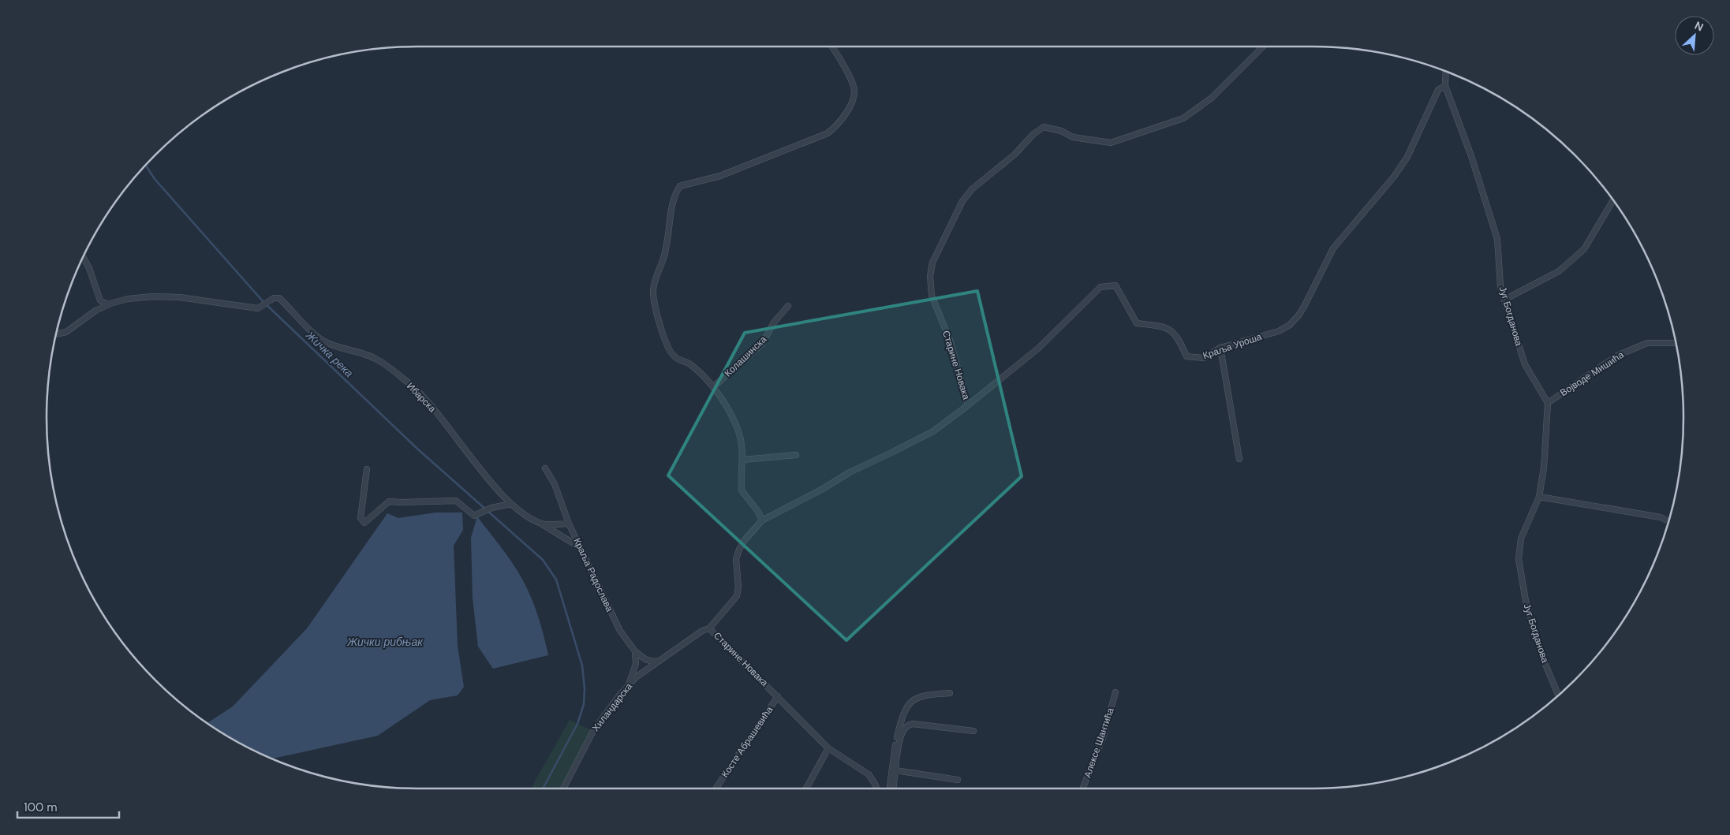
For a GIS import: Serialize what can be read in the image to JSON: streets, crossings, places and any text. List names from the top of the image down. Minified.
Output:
{"streets":{"street":["Југ Богданова","Краља Уроша","Колашинска","Старине Новака","Војводе Мишића","Ибарска","Краља Радослава","Хиландарска","Косте Абрашевића","Алексе Шантића"]},"crossings":[["Југ Богданова","Краља Уроша"],["Југ Богданова","Војводе Мишића"],["Краља Уроша","Старине Новака"],["Старине Новака","Хиландарска"],["Старине Новака","Косте Абрашевића"],["Ибарска","Краља Радослава"],["Краља Радослава","Хиландарска"]],"water":["Жичка река","Жички рибњак"],"scale_bar":"100 m","north":"top right"}
